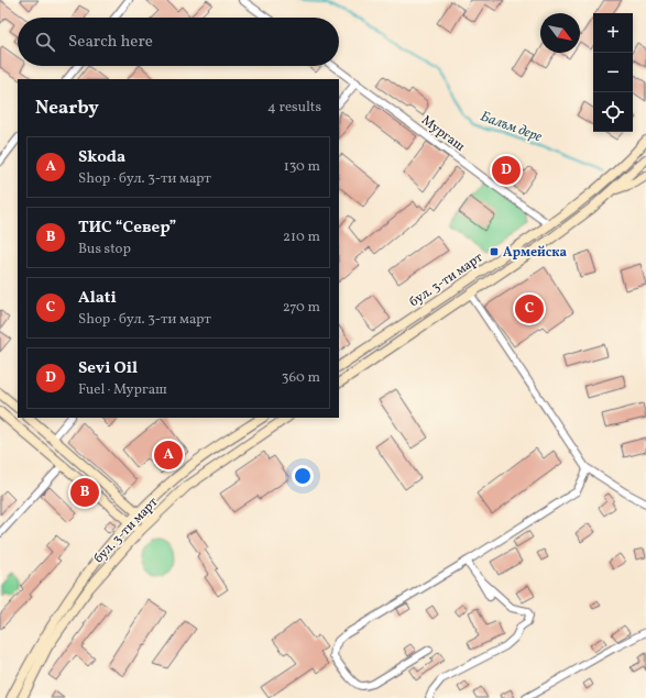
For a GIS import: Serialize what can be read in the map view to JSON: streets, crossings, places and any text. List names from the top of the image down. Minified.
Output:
{"streets":{"street":["Мургаш","бул. 3-ти март"]},"crossings":[["Мургаш","бул. 3-ти март"]],"water":["Балъм дере"],"places":{"transit":["Армейска"]},"north":"bottom right","page":{"map_buttons":["+","−"],"search":"Search here","heading":["Nearby","4 results"],"list":[{"mark":"A","name":"Skoda","note":"Shop · бул. 3-ти март","value":"130 m"},{"mark":"B","name":"ТИС “Север”","note":"Bus stop","value":"210 m"},{"mark":"C","name":"Alati","note":"Shop · бул. 3-ти март","value":"270 m"},{"mark":"D","name":"Sevi Oil","note":"Fuel · Мургаш","value":"360 m"}],"pins":["D","C","A","B"]}}
